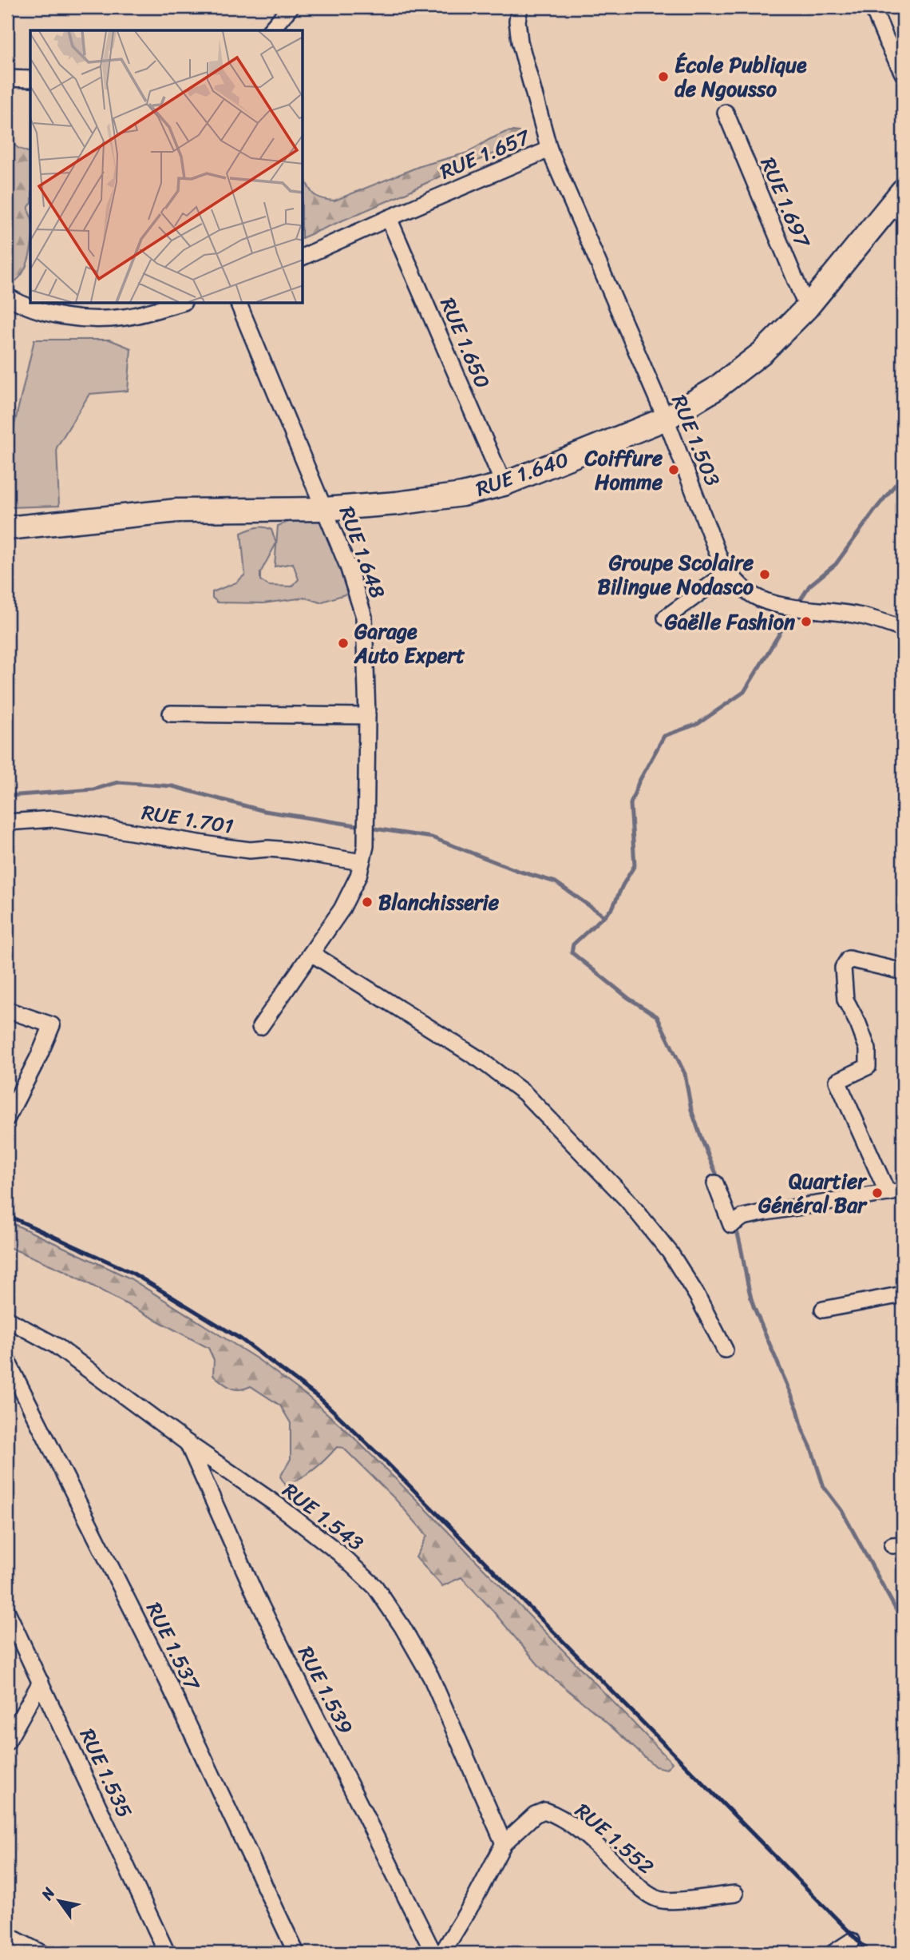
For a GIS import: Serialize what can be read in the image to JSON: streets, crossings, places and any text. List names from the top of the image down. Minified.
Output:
{"streets":{"street":["RUE 1.657","RUE 1.697","RUE 1.650","RUE 1.503","RUE 1.640","RUE 1.648","RUE 1.701","RUE 1.543","RUE 1.537","RUE 1.539","RUE 1.535","RUE 1.552"]},"crossings":[["RUE 1.657","RUE 1.650"],["RUE 1.657","RUE 1.503"],["RUE 1.697","RUE 1.640"],["RUE 1.650","RUE 1.640"],["RUE 1.503","RUE 1.640"],["RUE 1.640","RUE 1.648"],["RUE 1.648","RUE 1.701"],["RUE 1.543","RUE 1.539"],["RUE 1.543","RUE 1.552"]],"places":["École Publique de Ngousso","Coiffure Homme","Groupe Scolaire Bilingue Nodasco","Gaëlle Fashion","Garage Auto Expert","Blanchisserie","Quartier Général Bar"],"north":"top left"}
